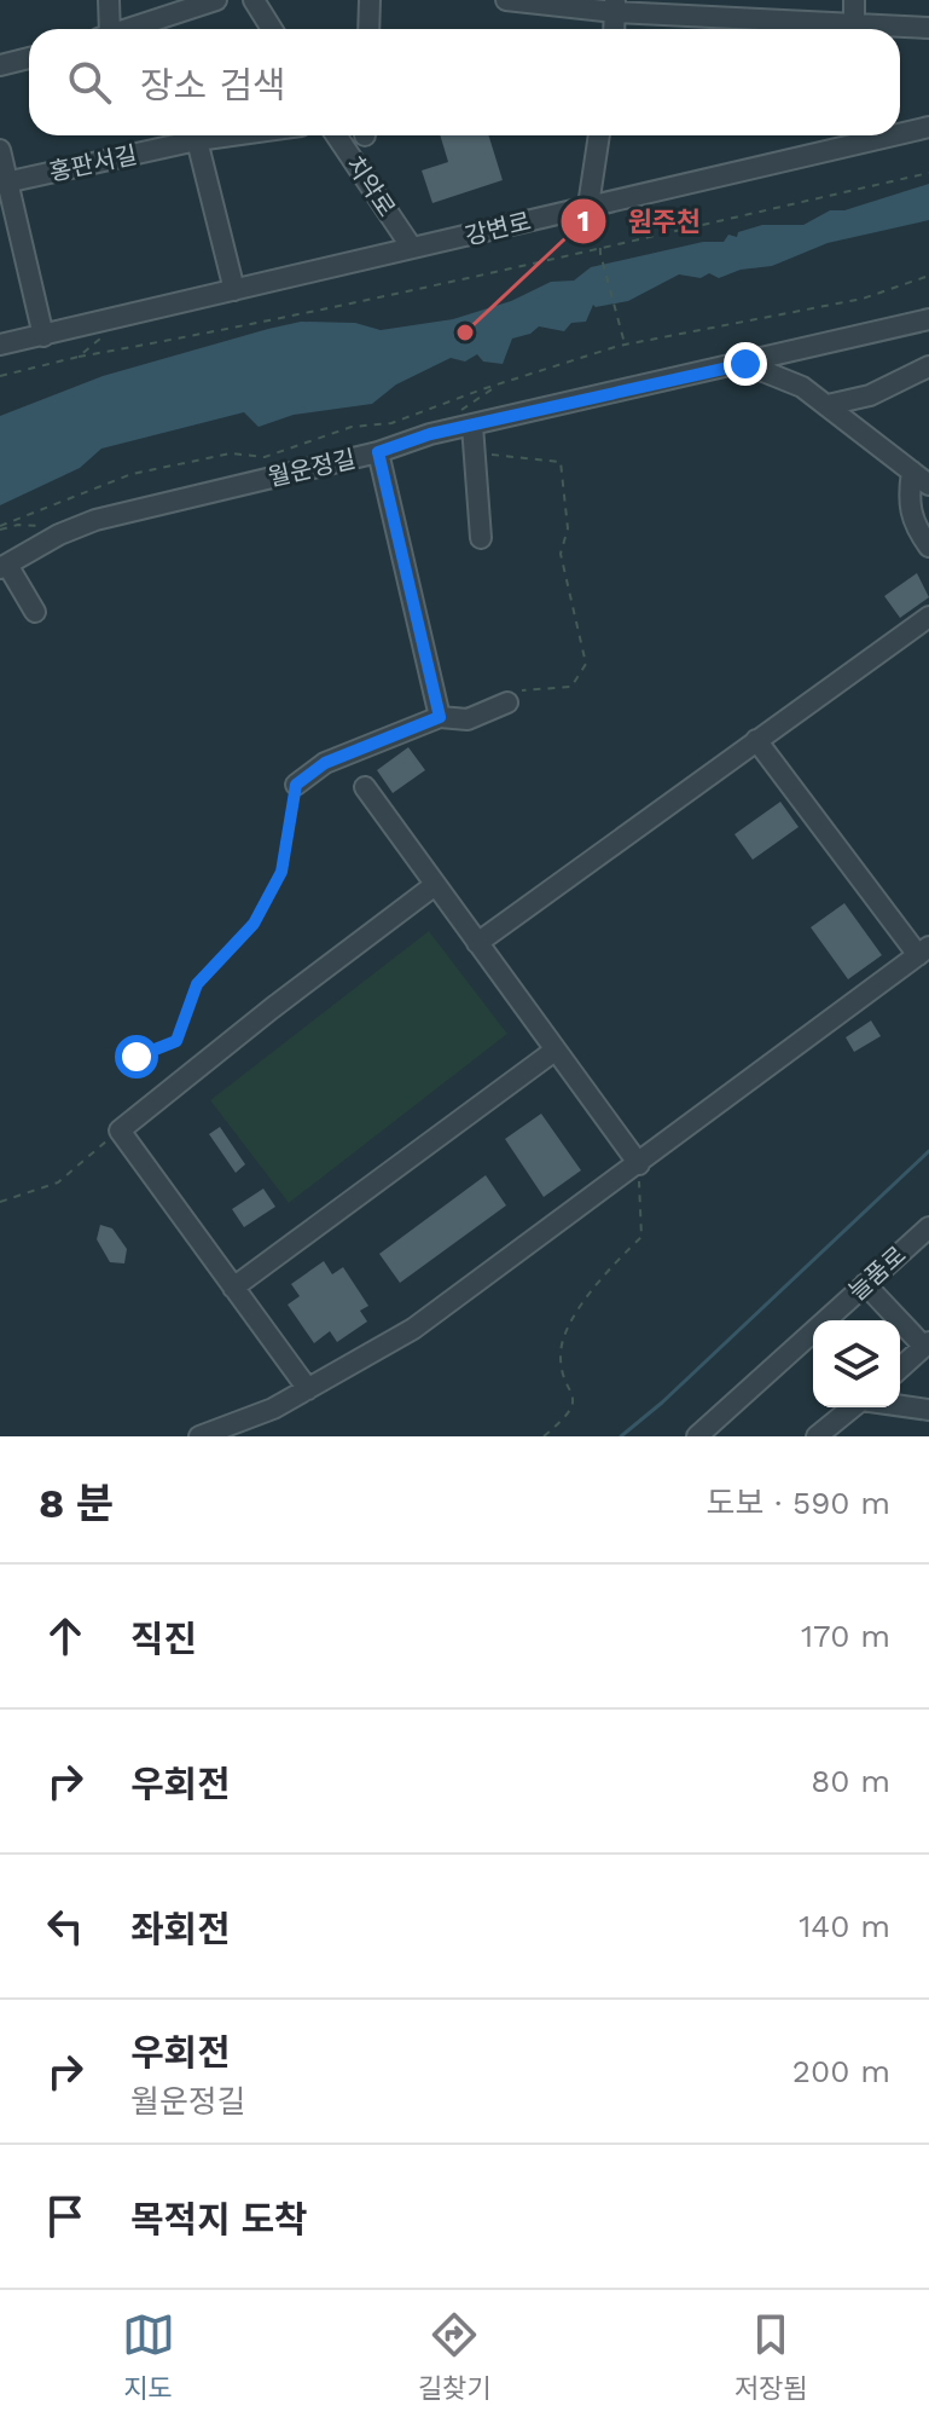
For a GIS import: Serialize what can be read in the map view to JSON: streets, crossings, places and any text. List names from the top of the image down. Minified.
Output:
{"streets":{"street":["홍판서길","치악로","강변로","월운정길","늘품로"]},"crossings":[["치악로","강변로"]],"places":["원주천"],"page":{"search":"장소 검색","heading":["8 분","도보 · 590 m"],"list":[["직진","170 m"],["우회전","80 m"],["좌회전","140 m"],["우회전","월운정길","200 m"],"목적지 도착"],"nav":["지도","길찾기","저장됨"]}}
